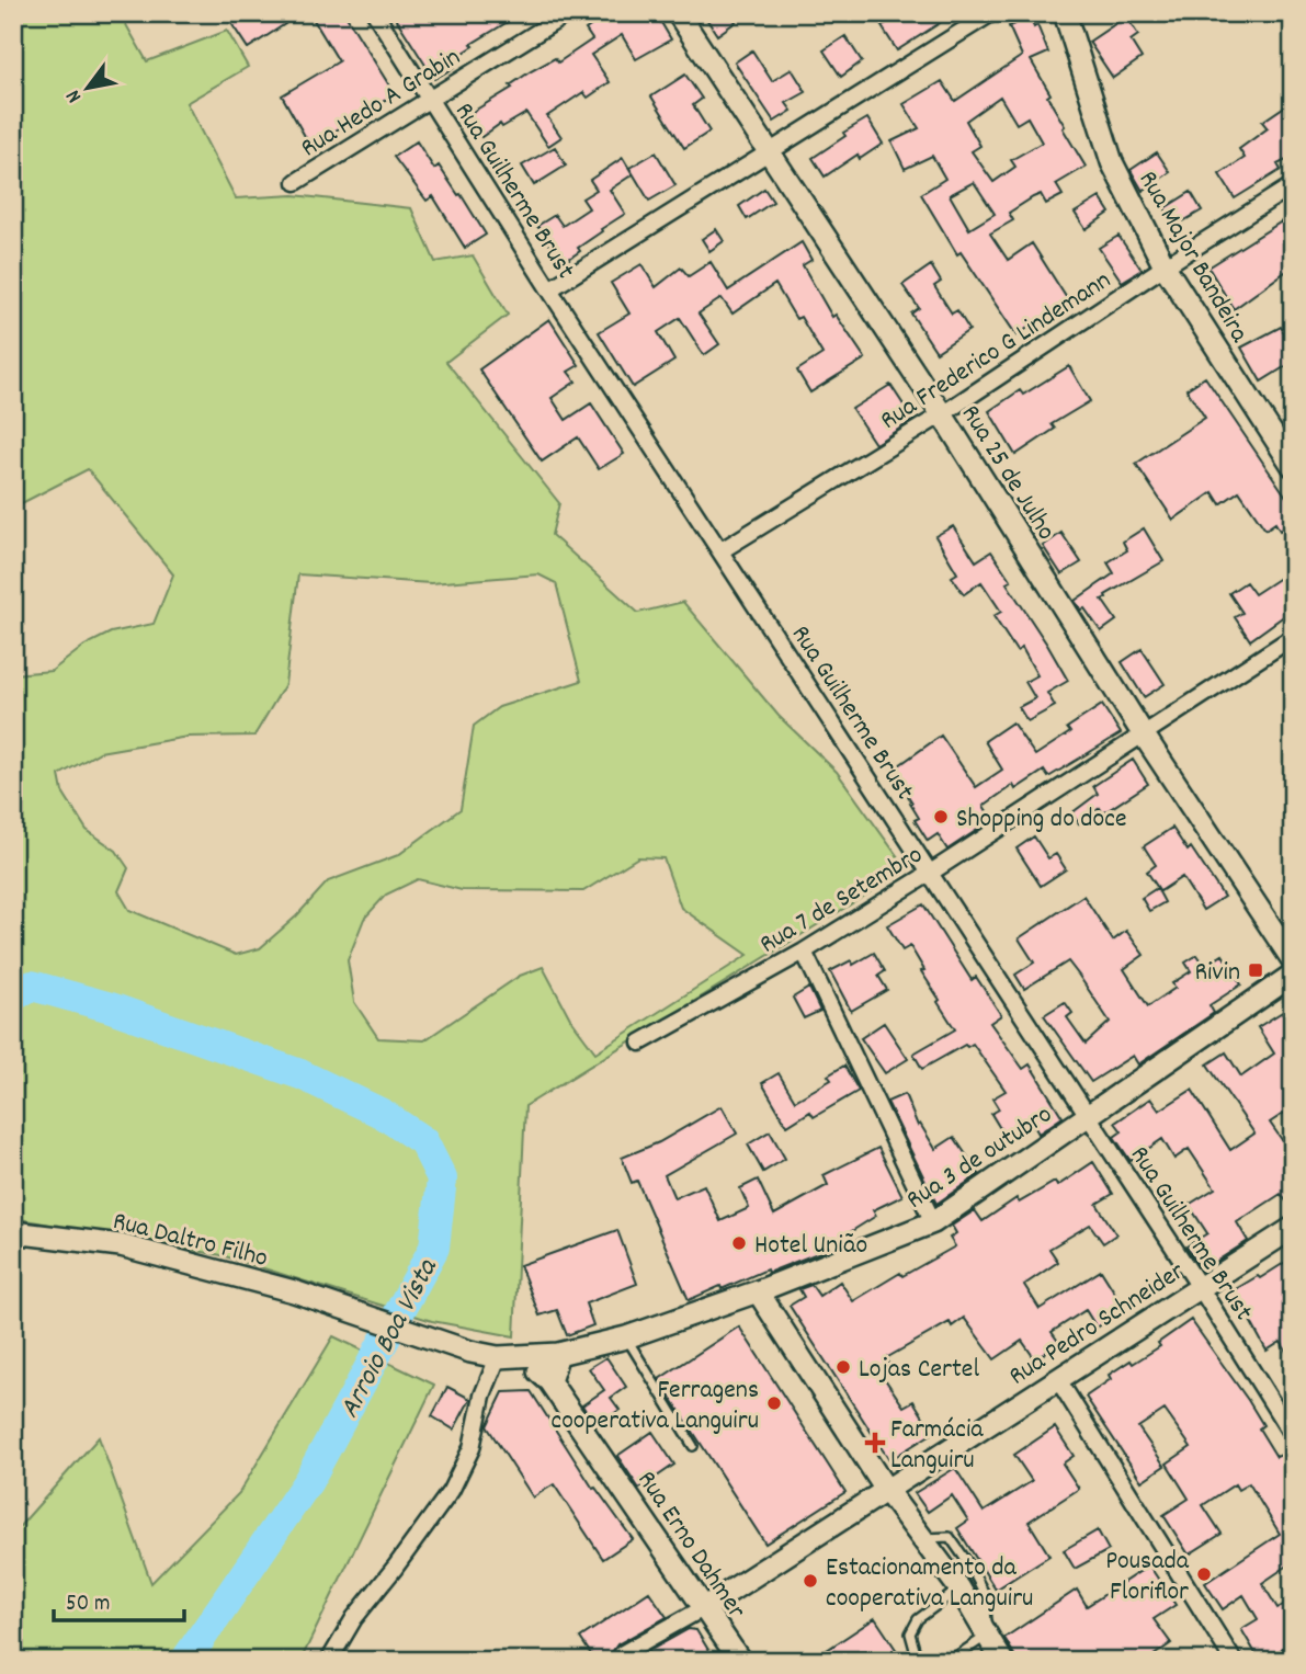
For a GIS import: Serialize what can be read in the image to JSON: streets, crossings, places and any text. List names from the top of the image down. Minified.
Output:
{"streets":{"main road":["Rua Major Bandeira","Rua 25 de Julho","Rua 3 de outubro","Rua Daltro Filho","Rua Pedro Schneider","Rua Erno Dahmer"],"street":["Rua Hedo A Grabin","Rua Guilherme Brust","Rua Frederico G Lindemann","Rua 7 de Setembro"]},"crossings":[["Rua Hedo A Grabin","Rua Guilherme Brust"],["Rua Guilherme Brust","Rua Frederico G Lindemann"],["Rua Guilherme Brust","Rua 7 de Setembro"],["Rua Guilherme Brust","Rua 3 de outubro"],["Rua Guilherme Brust","Rua Pedro Schneider"],["Rua Major Bandeira","Rua Frederico G Lindemann"],["Rua Frederico G Lindemann","Rua 25 de Julho"],["Rua 25 de Julho","Rua 7 de Setembro"],["Rua 3 de outubro","Rua Daltro Filho"],["Rua 3 de outubro","Rua Erno Dahmer"],["Rua Pedro Schneider","Rua Erno Dahmer"]],"water":["Arroio Boa Vista"],"places":{"other":["Shopping do doce","Hotel União","Lojas Certel","Ferragens cooperativa Languiru","Pousada Floriflor","Estacionamento da cooperativa Languiru"],"transit":["Rivin"],"health":["Farmácia Languiru"]},"scale_bar":"50 m","north":"bottom left"}
